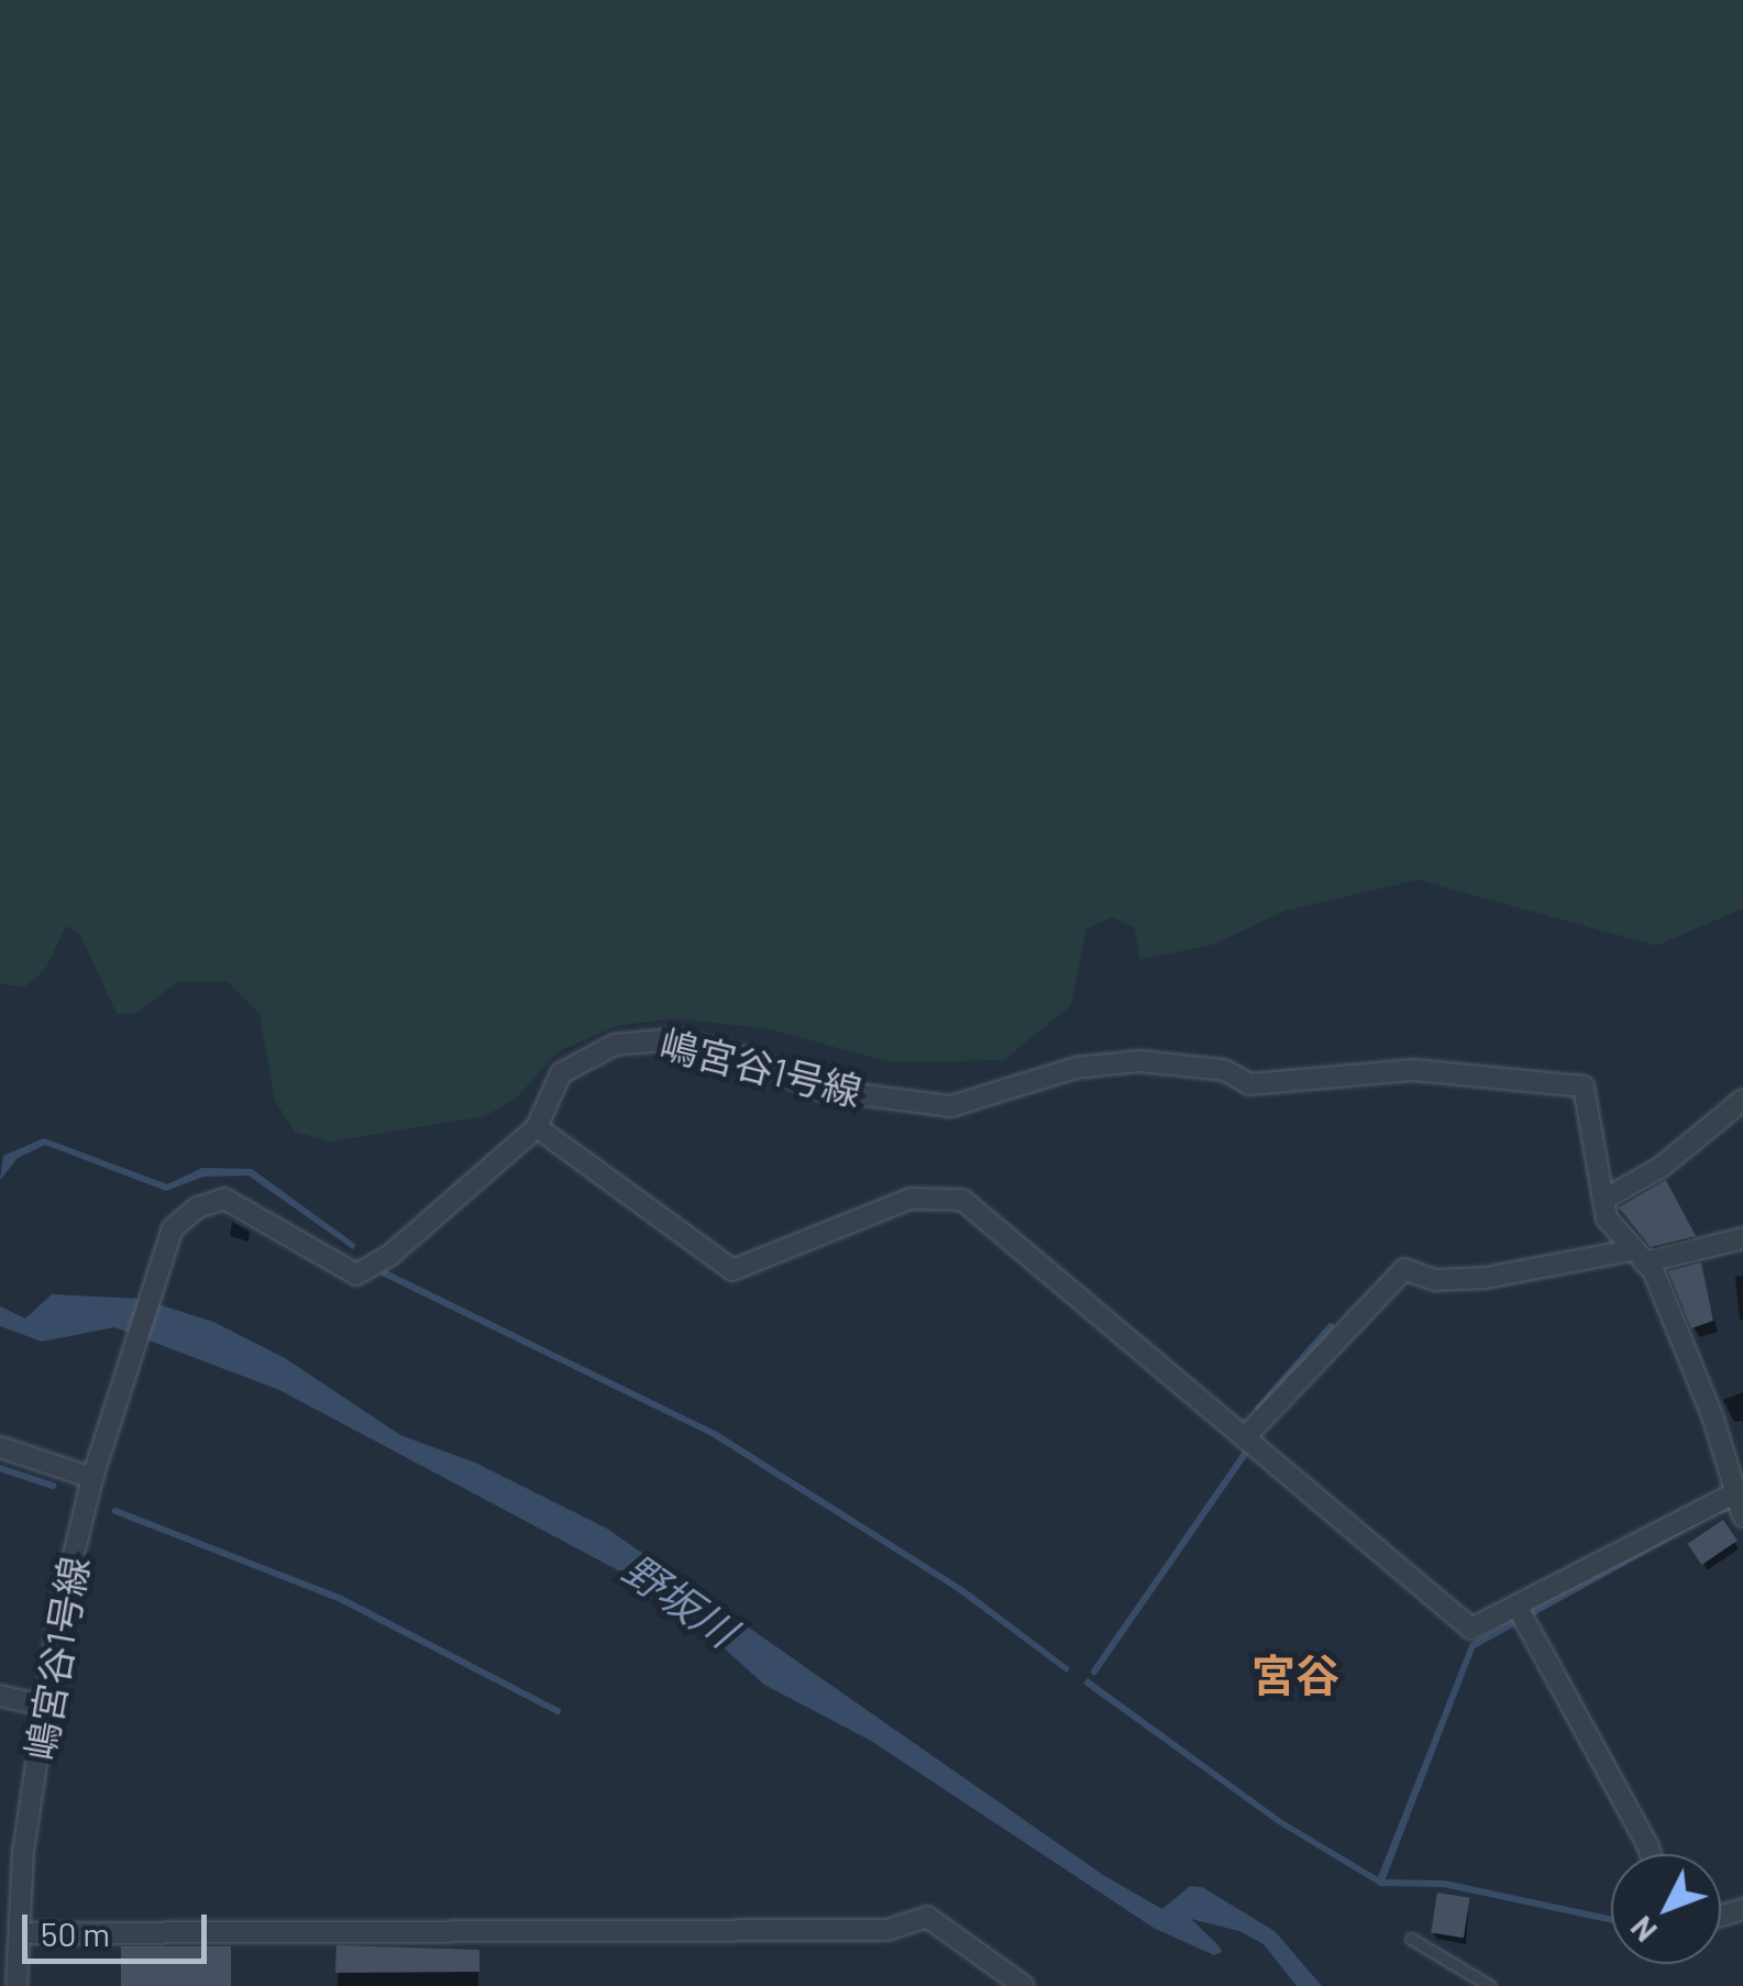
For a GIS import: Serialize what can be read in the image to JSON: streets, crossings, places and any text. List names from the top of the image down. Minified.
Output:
{"streets":{"street":["嶋宮谷1号線"]},"districts":["宮谷"],"water":["野坂川"],"scale_bar":"50 m","north":"bottom left"}
